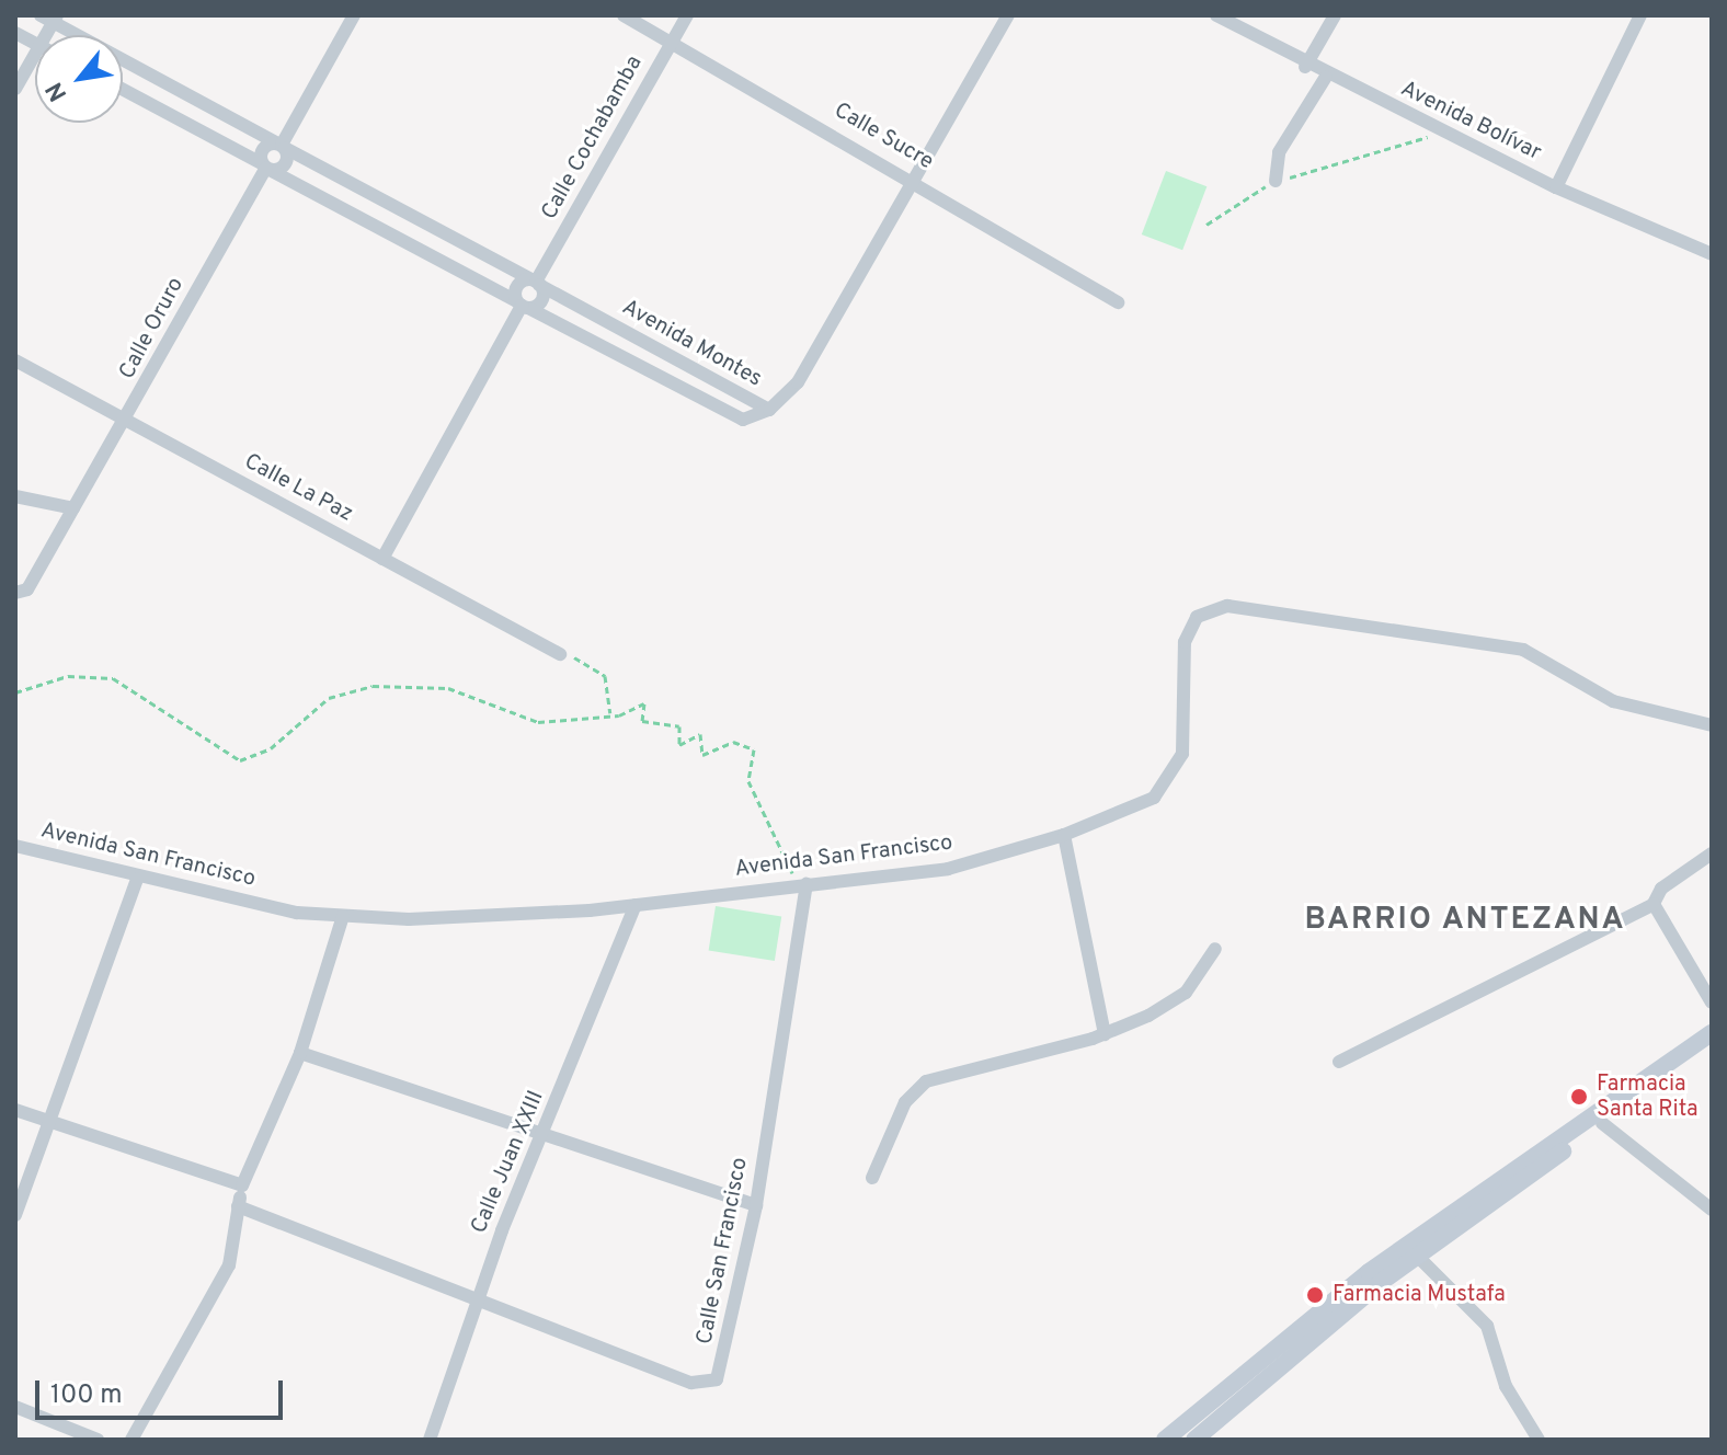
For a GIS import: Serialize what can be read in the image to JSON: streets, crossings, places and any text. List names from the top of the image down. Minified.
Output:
{"streets":{"street":["Avenida Bolívar","Calle Sucre","Calle Cochabamba","Calle Oruro","Avenida Montes","Calle La Paz","Avenida San Francisco","Calle Juan XXIII","Calle San Francisco"]},"crossings":[["Calle Sucre","Calle Cochabamba"],["Calle Cochabamba","Avenida Montes"],["Calle Oruro","Avenida Montes"],["Calle Oruro","Calle La Paz"],["Avenida San Francisco","Calle Juan XXIII"],["Avenida San Francisco","Calle San Francisco"],["Calle Juan XXIII","Calle San Francisco"]],"districts":["BARRIO ANTEZANA"],"places":["Farmacia Santa Rita","Farmacia Mustafa"],"scale_bar":"100 m","north":"bottom left"}
